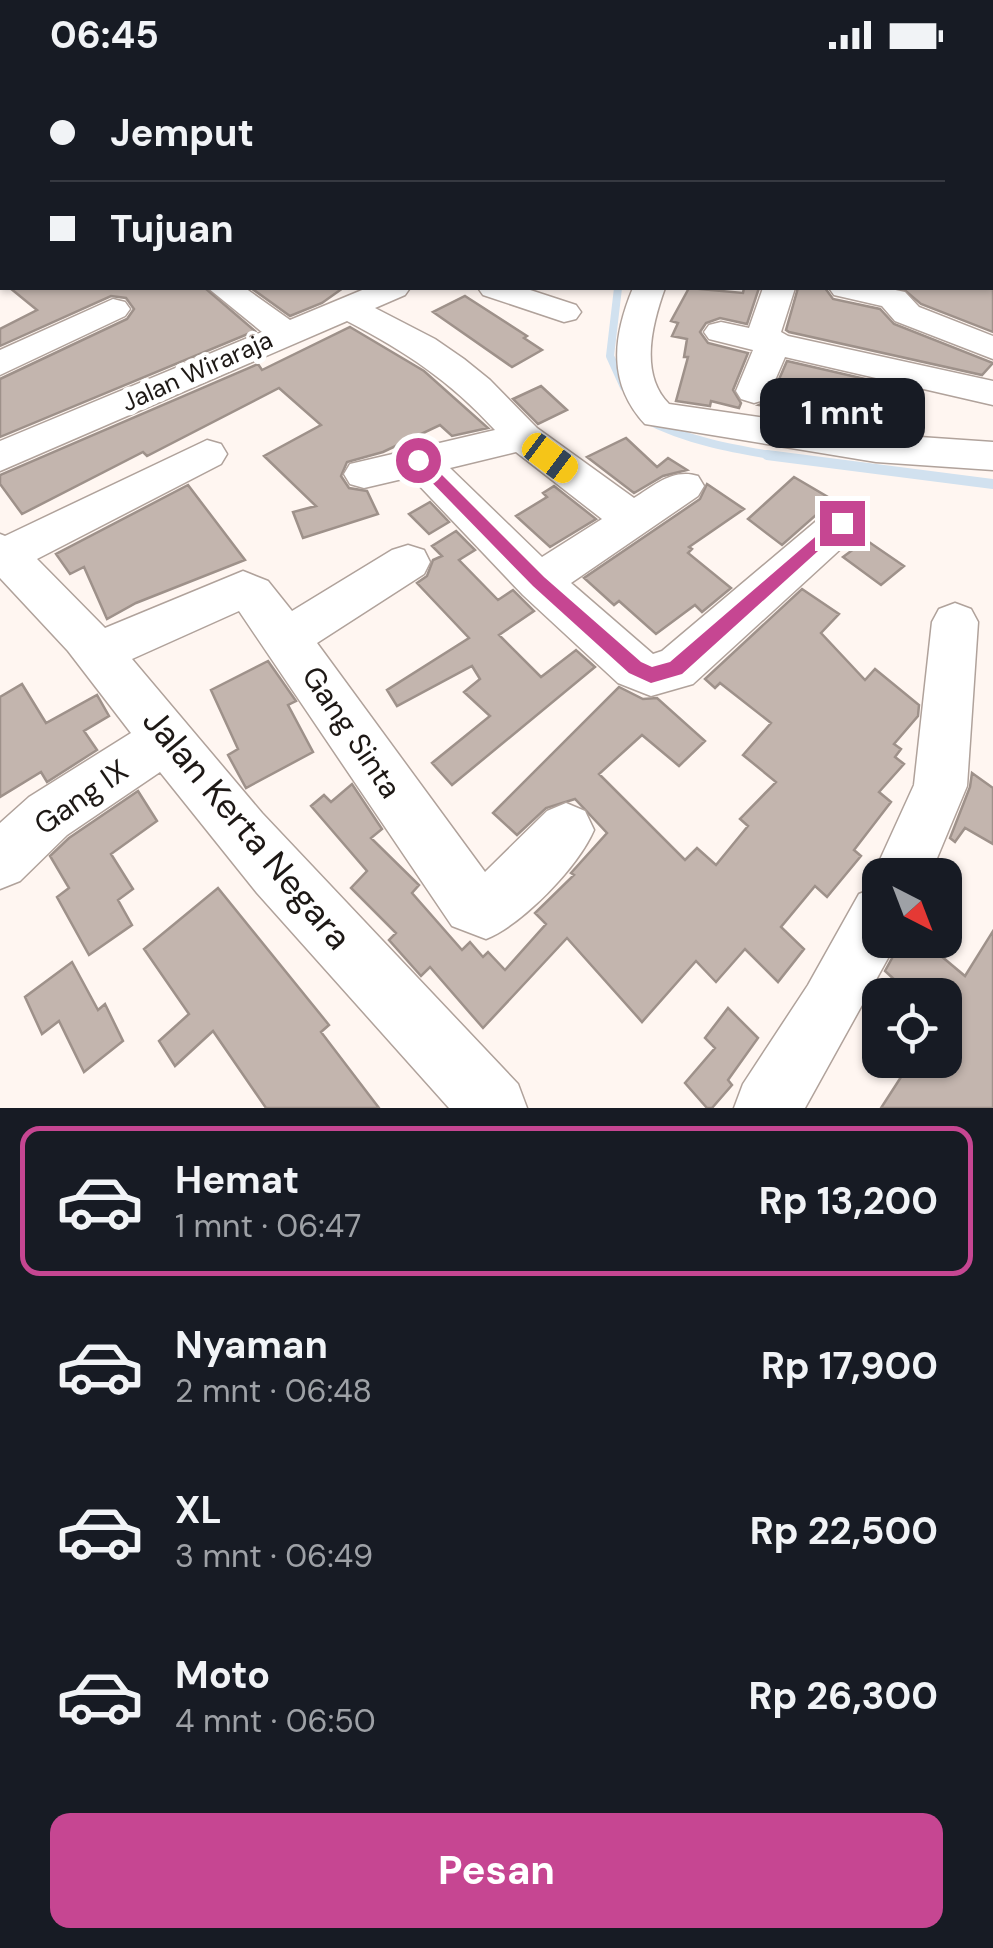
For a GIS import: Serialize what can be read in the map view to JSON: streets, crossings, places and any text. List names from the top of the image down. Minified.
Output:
{"streets":{"street":["Jalan Wiraraja","Gang Sinta","Gang IX","Jalan Kerta Negara"]},"crossings":[["Gang Sinta","Jalan Kerta Negara"],["Gang IX","Jalan Kerta Negara"]],"north":"bottom right","page":{"status":"06:45","banner":["Jemput","Tujuan"],"bubble":"1 mnt","list":[{"name":"Hemat","note":"1 mnt · 06:47","value":"Rp 13,200"},{"name":"Nyaman","note":"2 mnt · 06:48","value":"Rp 17,900"},{"name":"XL","note":"3 mnt · 06:49","value":"Rp 22,500"},{"name":"Moto","note":"4 mnt · 06:50","value":"Rp 26,300"}],"buttons":"Pesan"}}
